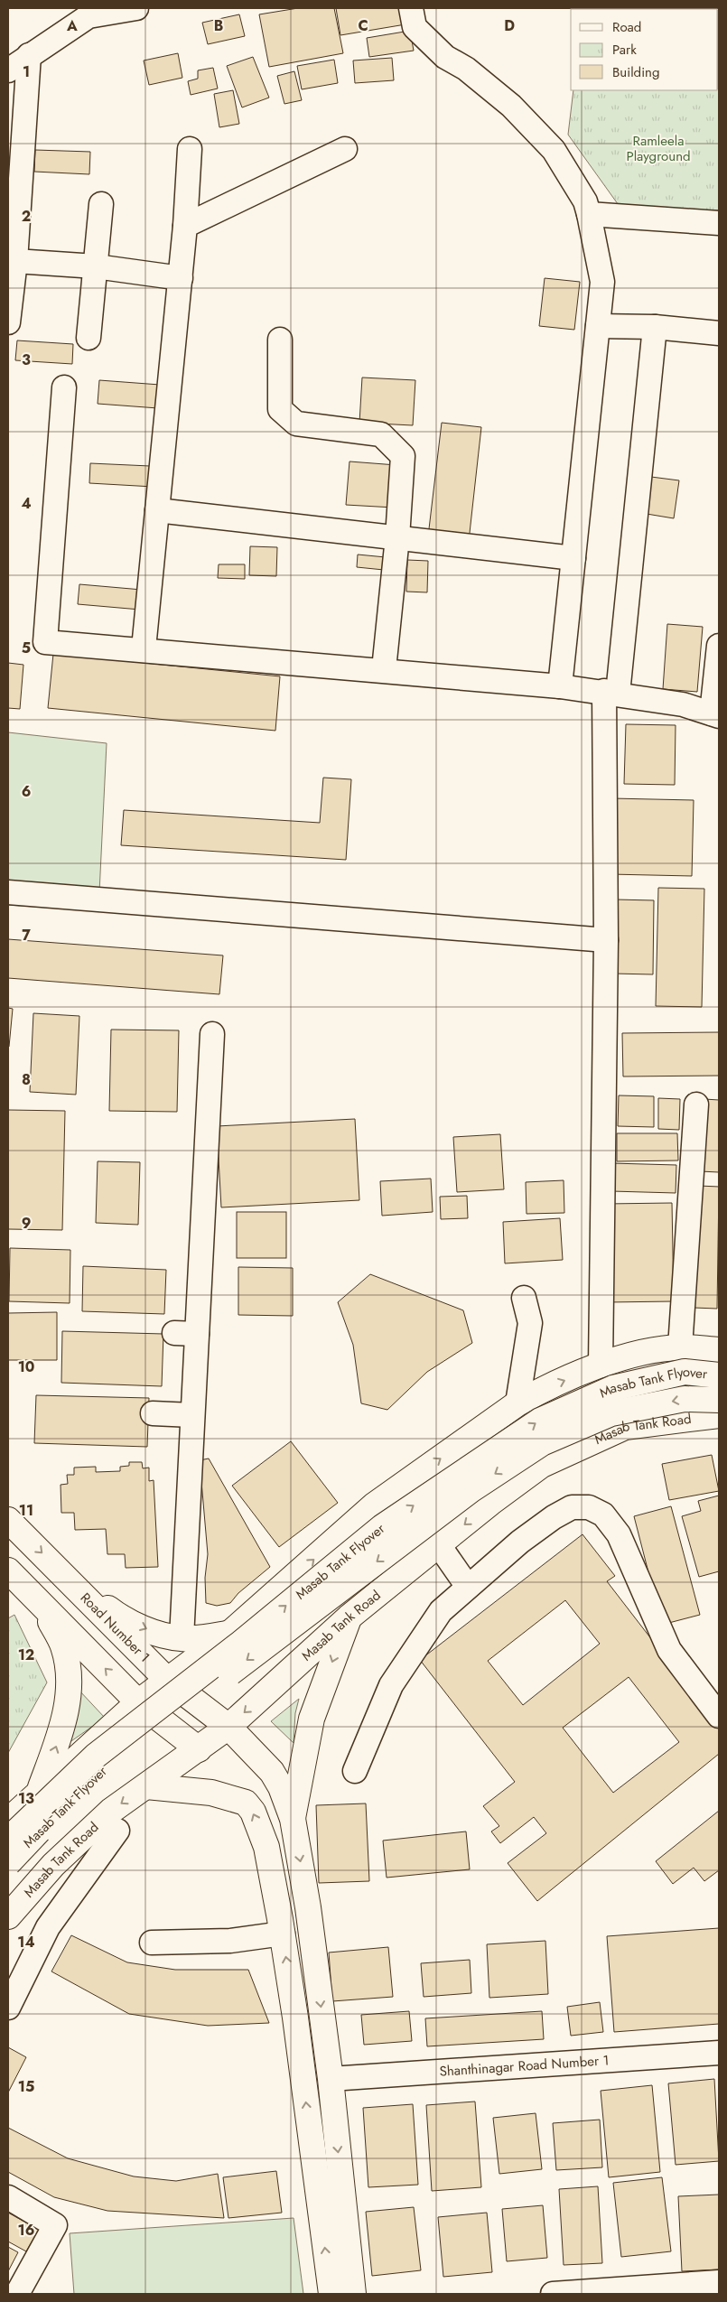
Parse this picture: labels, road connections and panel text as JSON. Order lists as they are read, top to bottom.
{
  "streets": {
    "main road": ["Masab Tank Flyover", "Masab Tank Road", "Road Number 1"],
    "street": ["Shanthinagar Road Number 1"]
  },
  "crossings": [
    ["Masab Tank Road", "Road Number 1"]
  ],
  "parks": ["Ramleela Playground"],
  "legend": ["Road", "Park", "Building"],
  "grid": {
    "columns": [
      "A",
      "B",
      "C",
      "D"
    ],
    "rows": [
      "1",
      "2",
      "3",
      "4",
      "5",
      "6",
      "7",
      "8",
      "9",
      "10",
      "11",
      "12",
      "13",
      "14",
      "15",
      "16"
    ]
  }
}
